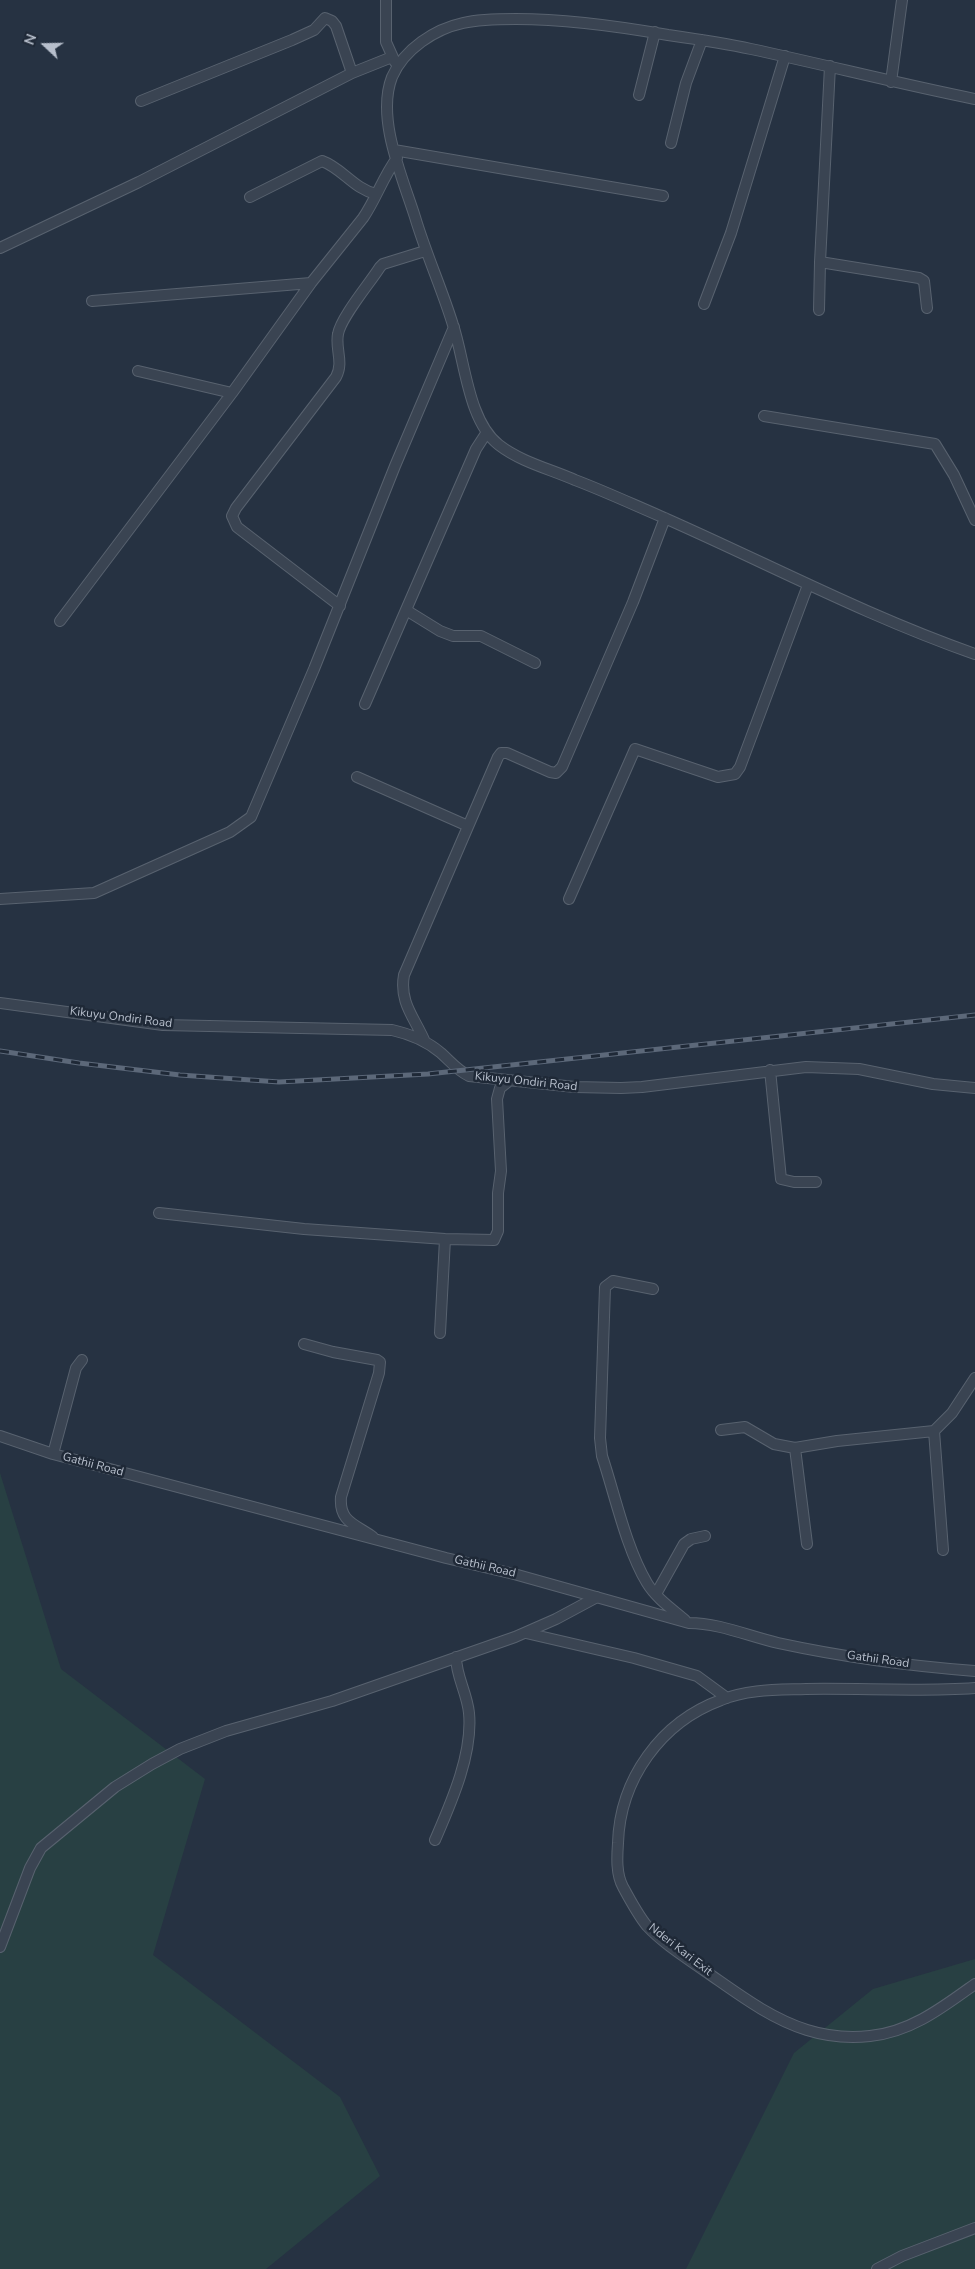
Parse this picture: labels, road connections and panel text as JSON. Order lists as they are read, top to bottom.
{
  "streets": {
    "street": ["Kikuyu Ondiri Road", "Gathii Road", "Nderi Kari Exit"]
  },
  "north": "left"
}
